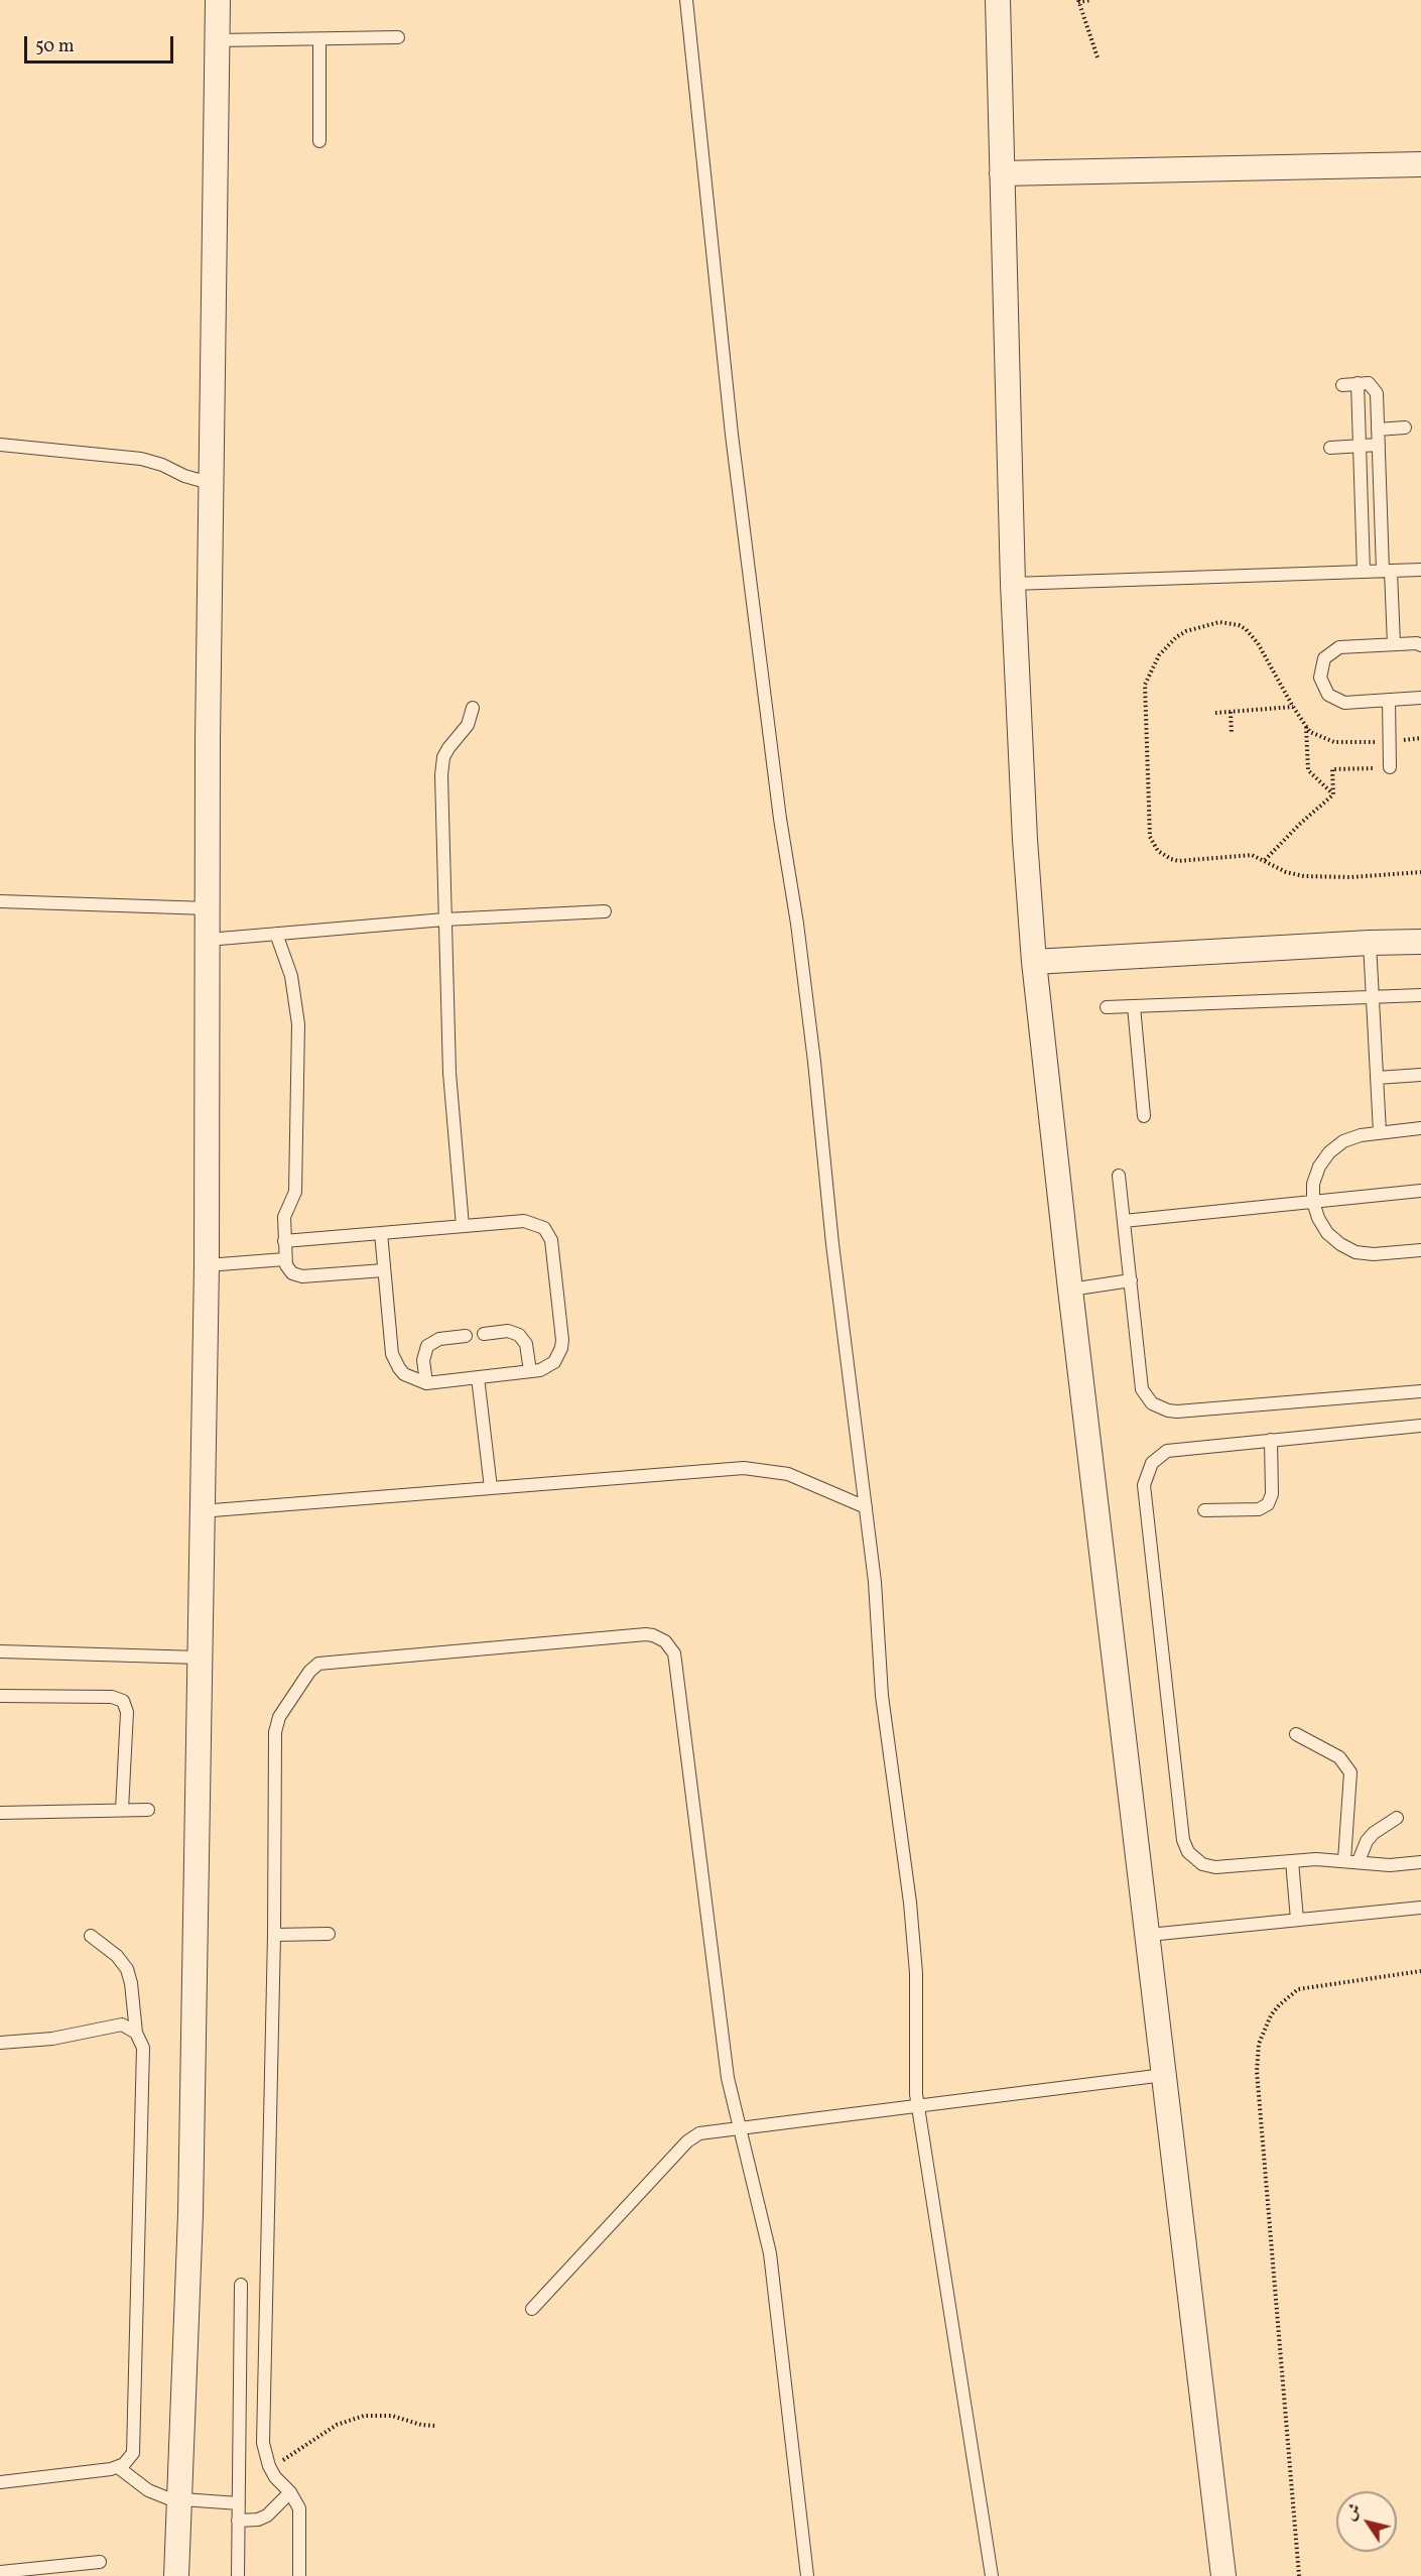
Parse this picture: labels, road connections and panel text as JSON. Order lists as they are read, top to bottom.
{
  "scale_bar": "50 m",
  "north": "top left"
}
